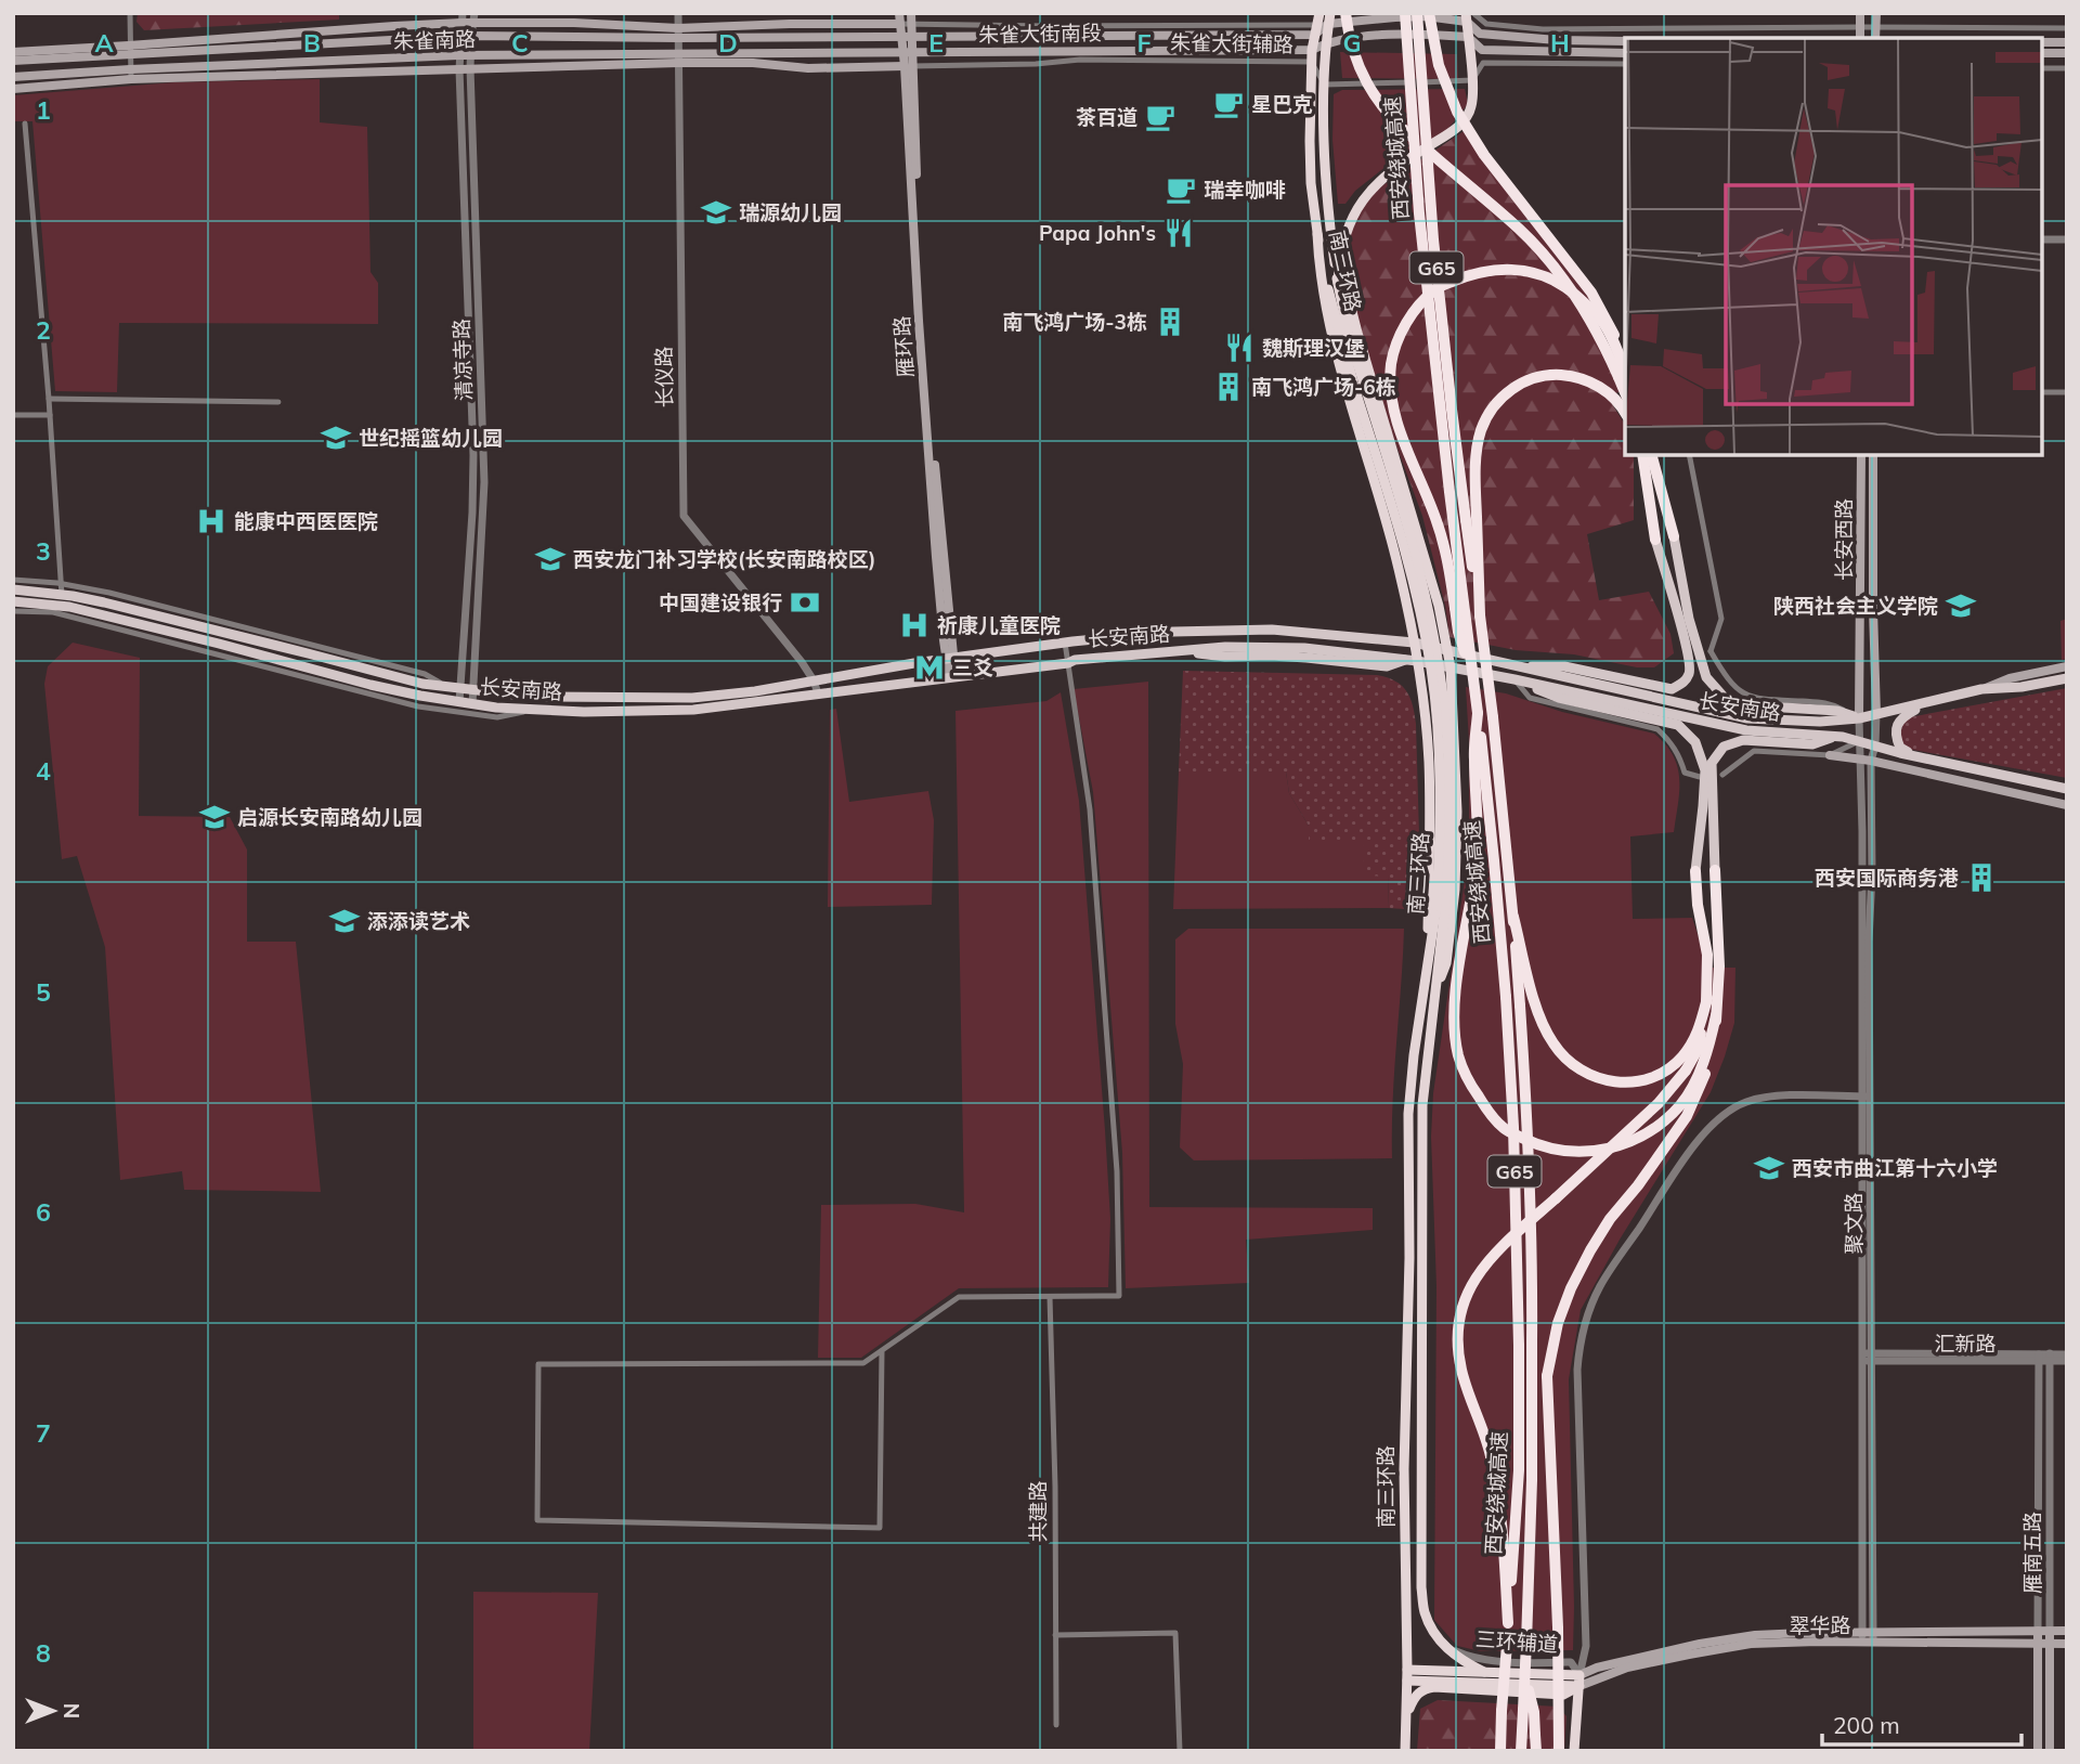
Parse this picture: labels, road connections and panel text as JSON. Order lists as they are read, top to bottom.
{
  "streets": {
    "highway": ["西安绕城高速", "G65", "南三环路"],
    "main road": [
      "朱雀大街南段",
      "朱雀南路",
      "雁环路",
      "长安西路",
      "长安南路",
      "雁南五路",
      "翠华路"
    ],
    "street": [
      "朱雀大街辅路",
      "清凉寺路",
      "长仪路",
      "聚文路",
      "汇新路",
      "共建路",
      "三环辅道"
    ]
  },
  "crossings": [
    ["朱雀大街南段", "朱雀南路"],
    ["朱雀大街南段", "朱雀大街辅路"],
    ["朱雀大街南段", "南三环路"],
    ["朱雀大街南段", "雁环路"],
    ["朱雀南路", "雁环路"],
    ["朱雀南路", "清凉寺路"],
    ["朱雀南路", "长仪路"],
    ["朱雀大街辅路", "南三环路"],
    ["朱雀大街辅路", "雁环路"],
    ["南三环路", "翠华路"],
    ["南三环路", "三环辅道"],
    ["雁环路", "长安南路"],
    ["清凉寺路", "长安南路"],
    ["长仪路", "长安南路"],
    ["长安西路", "长安南路"],
    ["长安西路", "聚文路"],
    ["长安南路", "聚文路"],
    ["聚文路", "汇新路"],
    ["聚文路", "翠华路"],
    ["汇新路", "雁南五路"],
    ["雁南五路", "翠华路"],
    ["翠华路", "三环辅道"]
  ],
  "places": {
    "cafe": ["星巴克", "茶百道", "瑞幸咖啡"],
    "school or university": [
      "瑞源幼儿园",
      "世纪摇篮幼儿园",
      "西安龙门补习学校(长安南路校区)",
      "陕西社会主义学院",
      "启源长安南路幼儿园",
      "添添读艺术",
      "西安市曲江第十六小学"
    ],
    "restaurant": ["Papa John's", "魏斯理汉堡"],
    "building": ["南飞鸿广场-3栋", "南飞鸿广场-6栋", "西安国际商务港"],
    "hospital": ["能康中西医医院", "祈康儿童医院"],
    "bank": ["中国建设银行"],
    "metro station": ["三爻"]
  },
  "scale_bar": "200 m",
  "north": "right",
  "grid": {
    "columns": [
      "A",
      "B",
      "C",
      "D",
      "E",
      "F",
      "G",
      "H"
    ],
    "rows": [
      "1",
      "2",
      "3",
      "4",
      "5",
      "6",
      "7",
      "8"
    ]
  }
}
